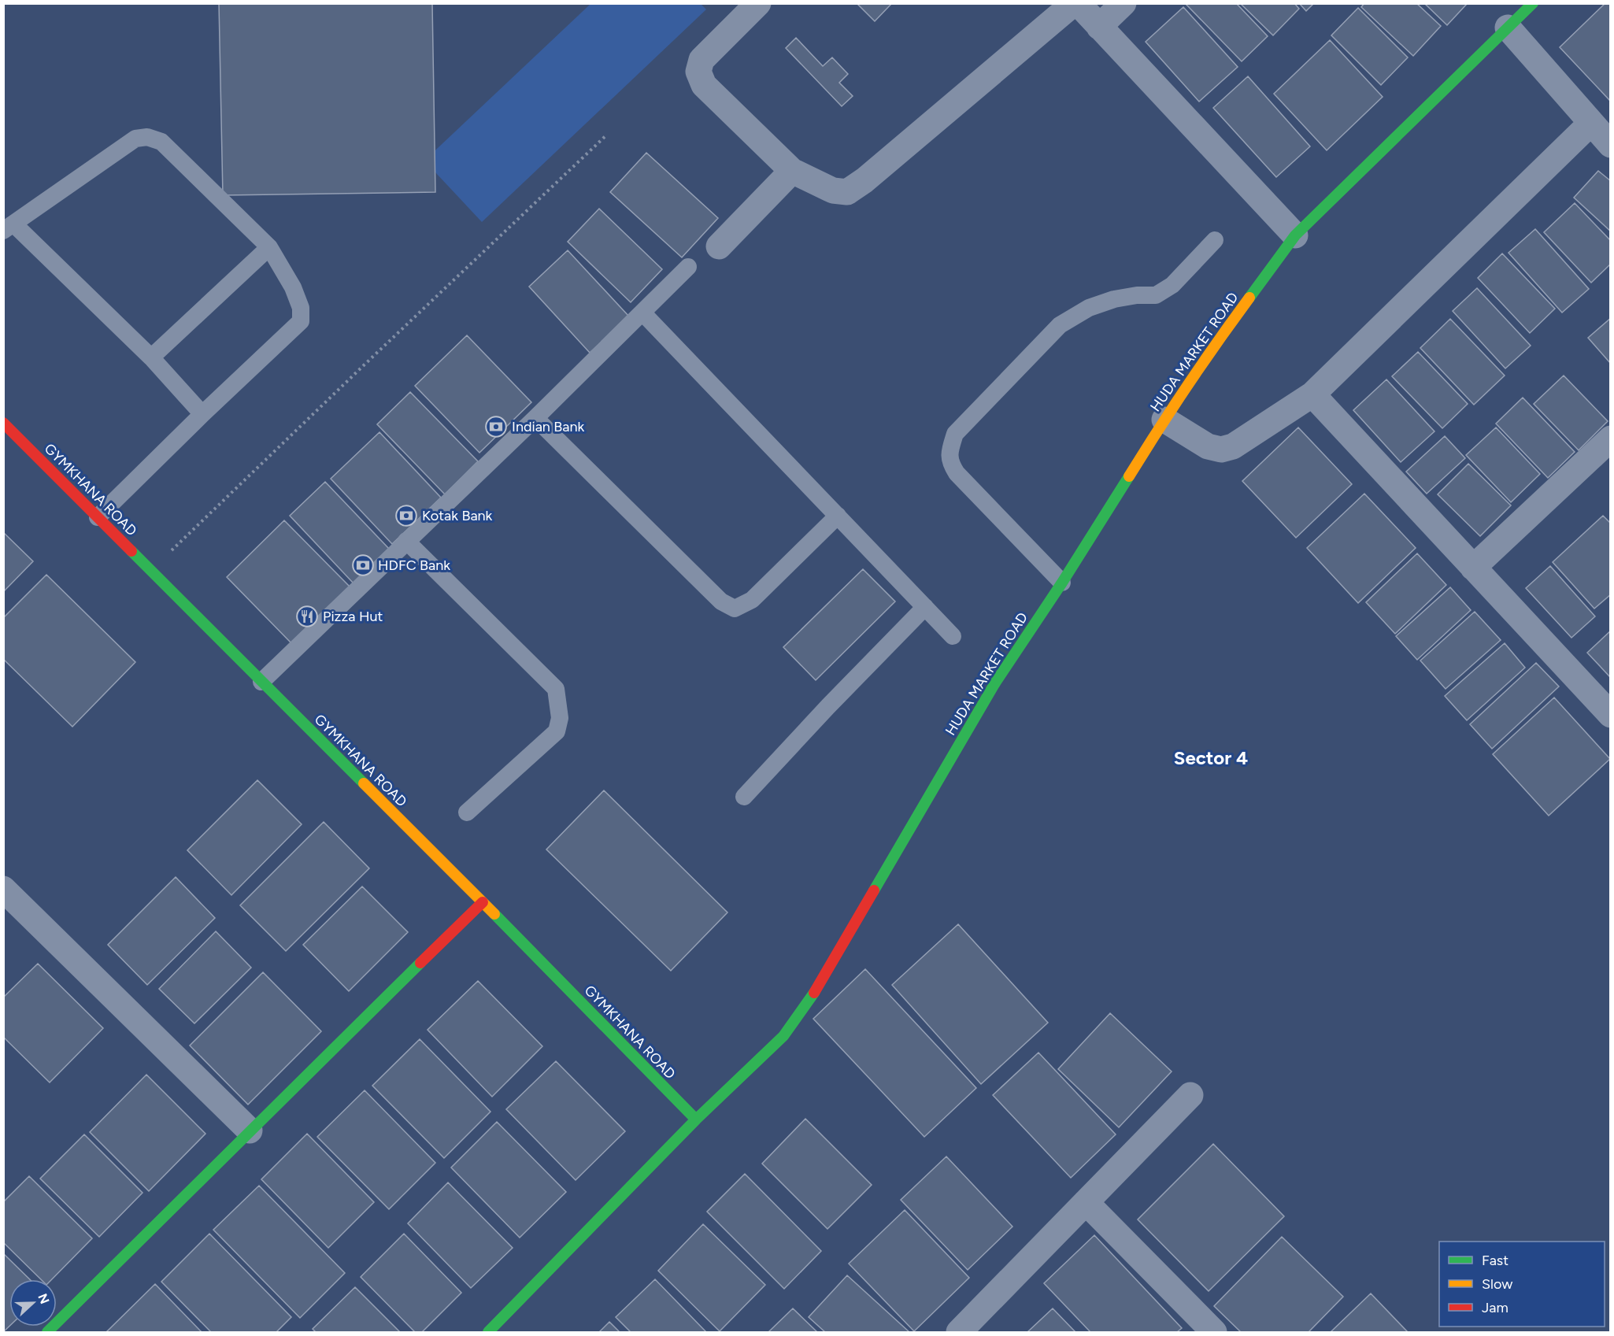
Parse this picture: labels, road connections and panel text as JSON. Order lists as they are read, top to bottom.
{
  "streets": {
    "street": ["HUDA MARKET ROAD", "GYMKHANA ROAD"]
  },
  "crossings": [
    ["HUDA MARKET ROAD", "GYMKHANA ROAD"]
  ],
  "districts": ["Sector 4"],
  "places": {
    "bank": ["Indian Bank", "Kotak Bank", "HDFC Bank"],
    "restaurant": ["Pizza Hut"]
  },
  "legend": ["Fast", "Slow", "Jam"],
  "north": "right"
}
